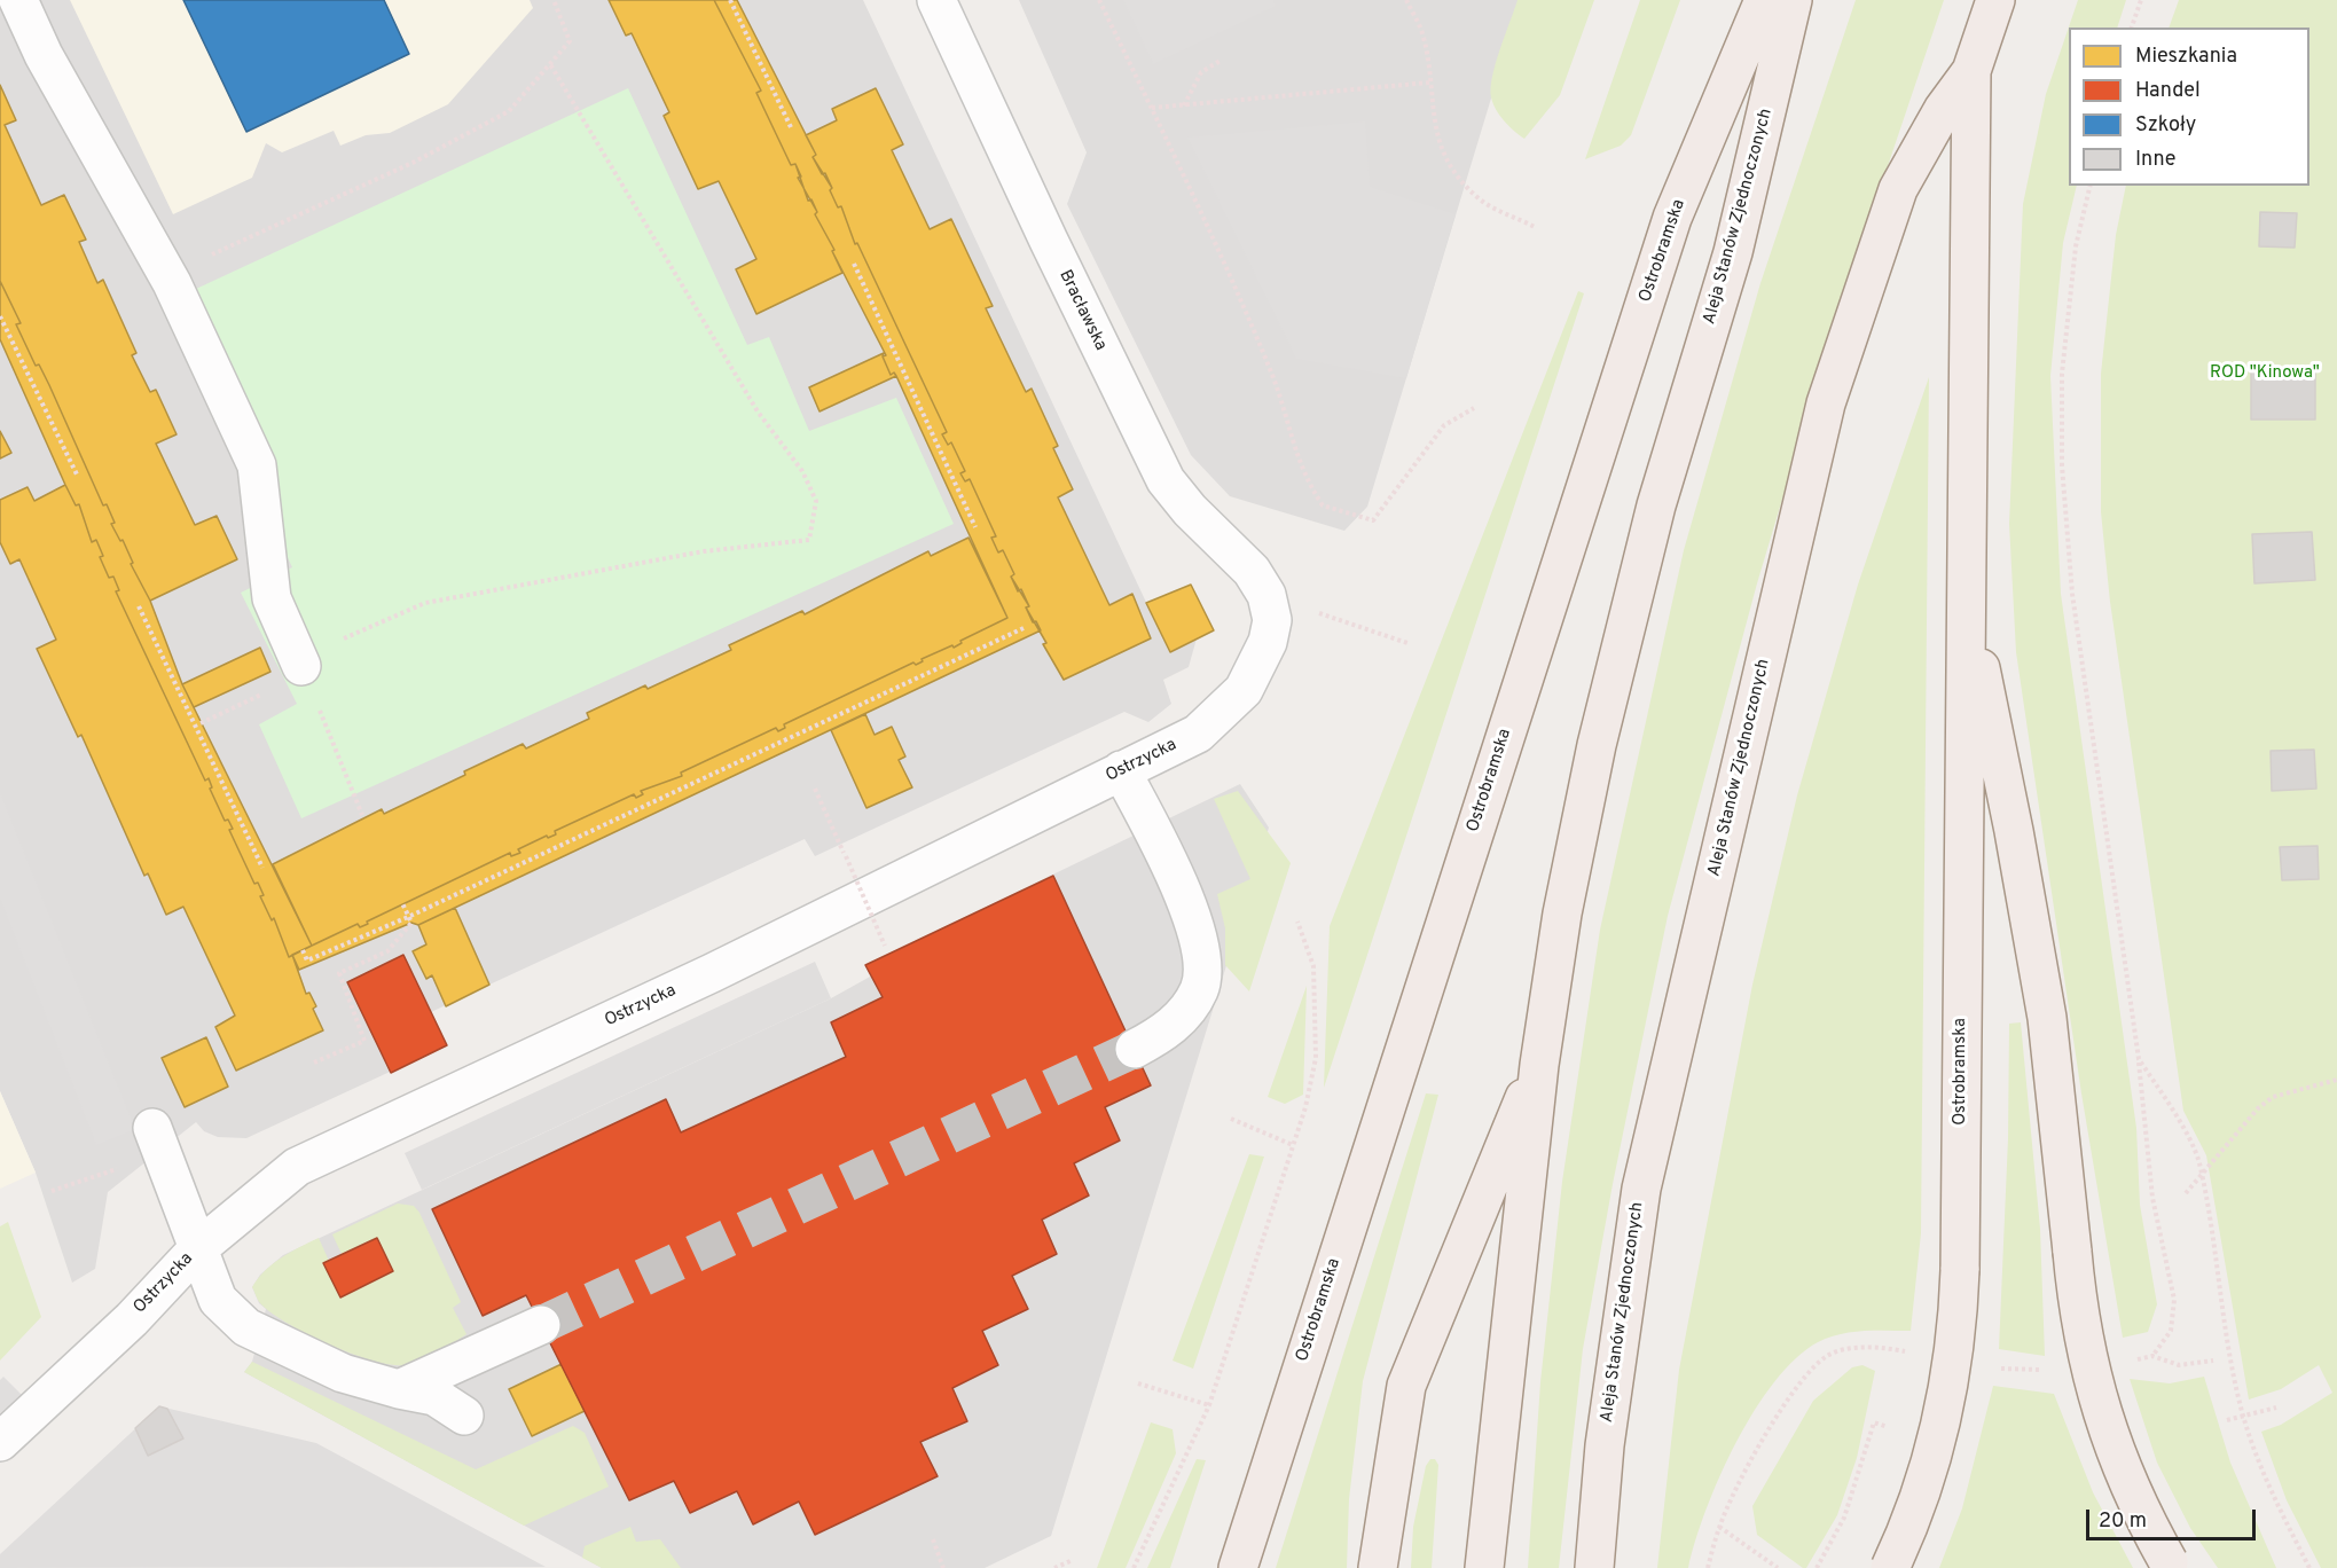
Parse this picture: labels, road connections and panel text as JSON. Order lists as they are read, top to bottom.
{
  "streets": {
    "main road": ["Aleja Stanów Zjednoczonych", "Ostrobramska"],
    "street": ["Bracławska", "Ostrzycka"]
  },
  "crossings": [
    ["Aleja Stanów Zjednoczonych", "Ostrobramska"],
    ["Bracławska", "Ostrzycka"]
  ],
  "parks": ["ROD \"Kinowa\""],
  "legend": [
    "Mieszkania",
    "Handel",
    "Szkoły",
    "Inne"
  ],
  "scale_bar": "20 m"
}
